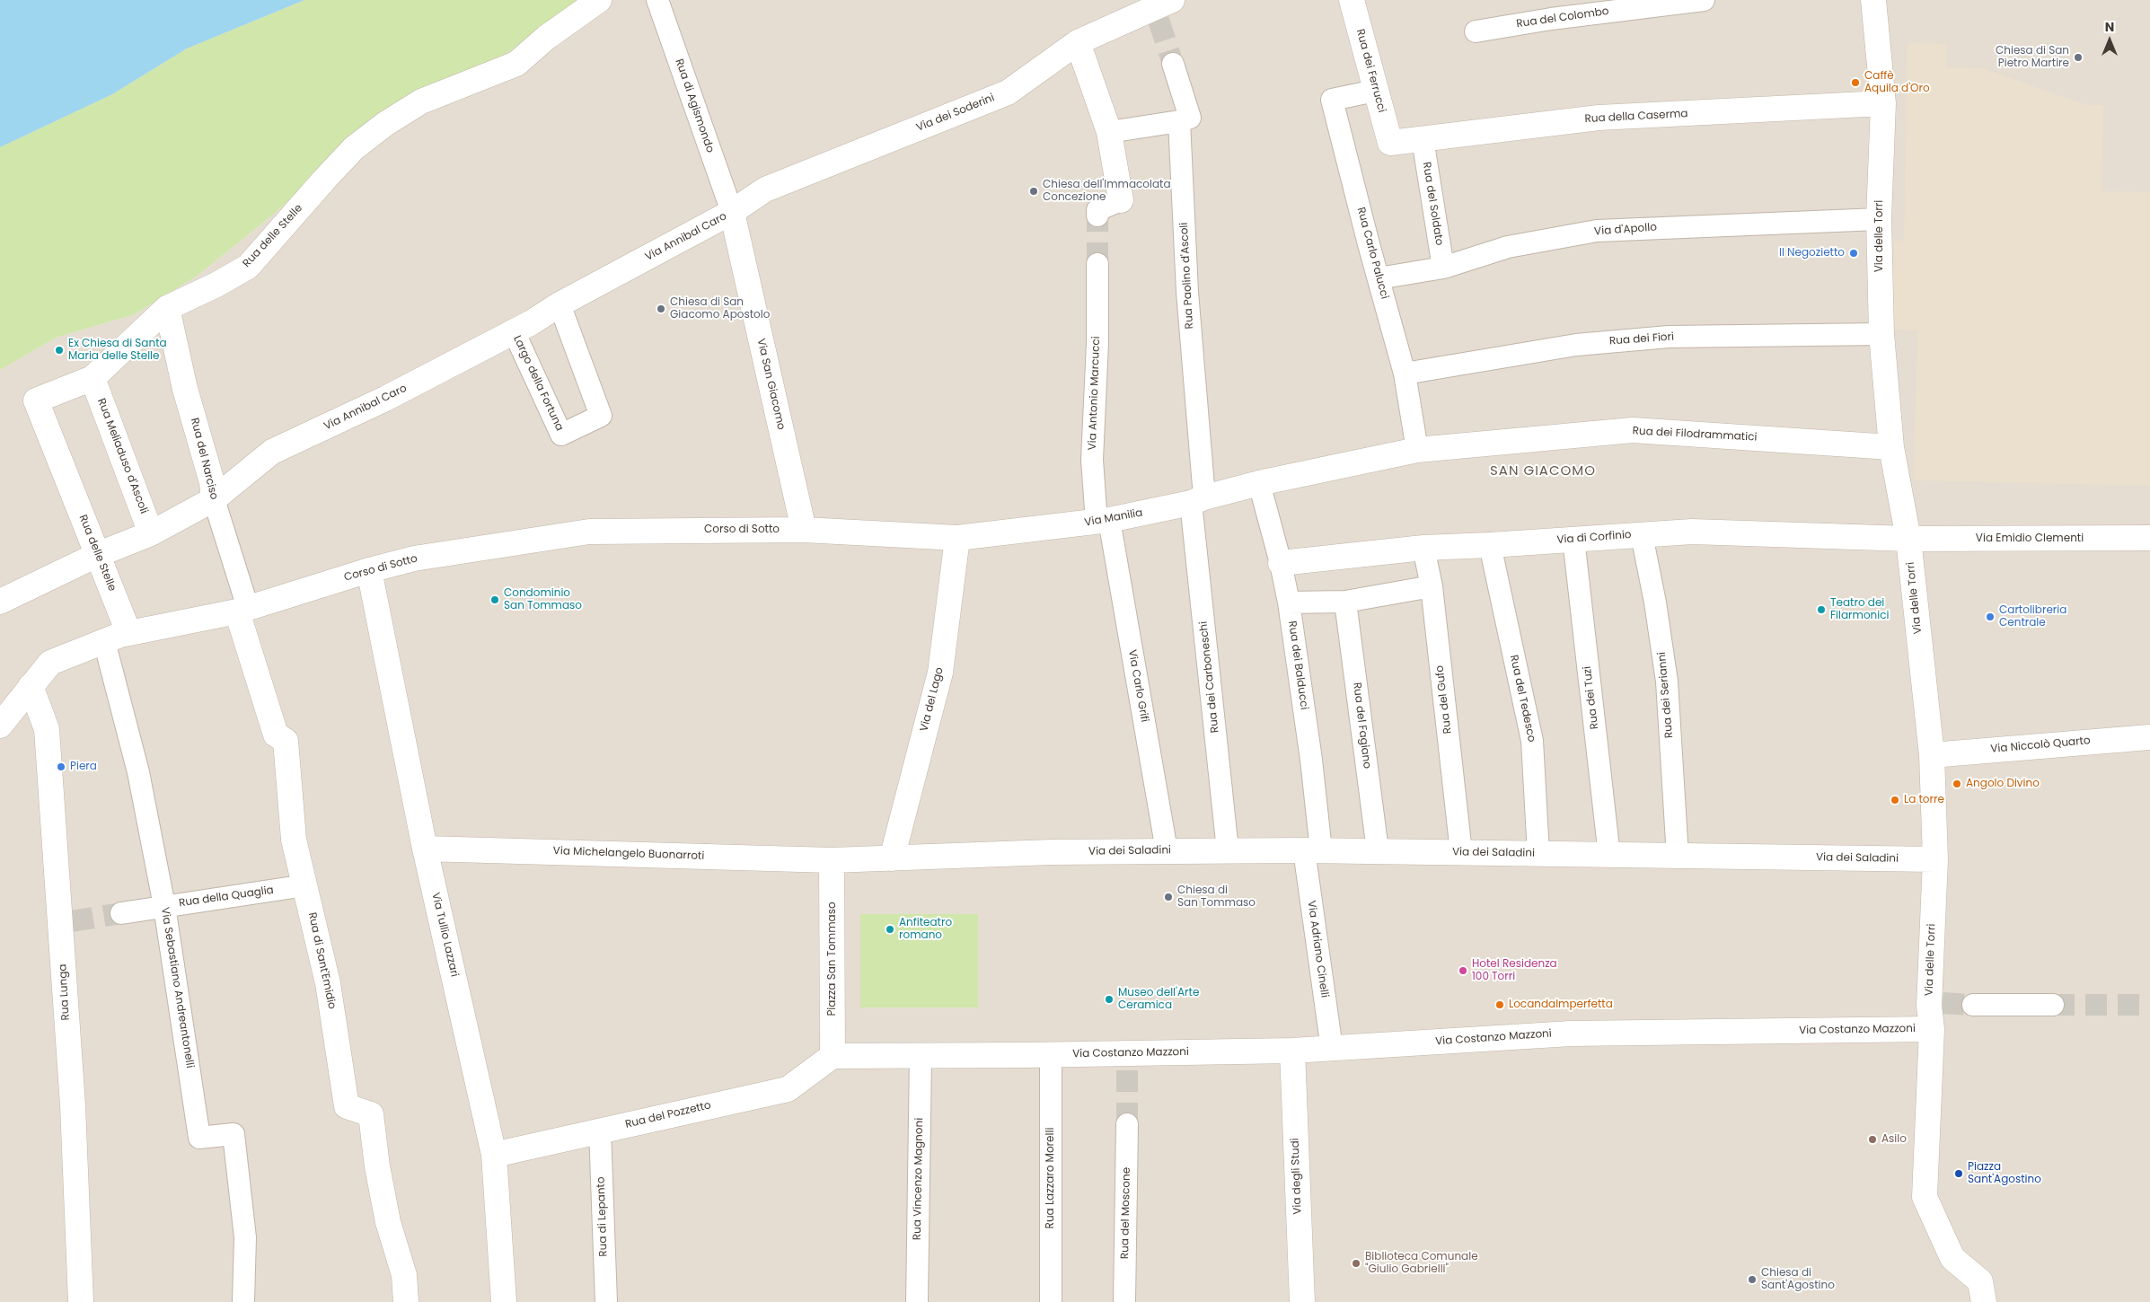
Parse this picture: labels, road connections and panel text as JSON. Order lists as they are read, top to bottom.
{
  "streets": {
    "street": [
      "Rua del Colombo",
      "Rua dei Ferrucci",
      "Rua di Agismondo",
      "Via dei Soderini",
      "Rua della Caserma",
      "Rua del Soldato",
      "Via d'Apollo",
      "Rua delle Stelle",
      "Via delle Torri",
      "Via Annibal Caro",
      "Rua Carlo Palucci",
      "Rua Paolino d'Ascoli",
      "Rua dei Fiori",
      "Largo della Fortuna",
      "Via San Giacomo",
      "Via Antonio Marcucci",
      "Rua dei Filodrammatici",
      "Rua Meliaduso d'Ascoli",
      "Rua del Narciso",
      "Via Manilia",
      "Corso di Sotto",
      "Via di Corfinio",
      "Via Emidio Clementi",
      "Rua dei Balducci",
      "Rua dei Carboneschi",
      "Via Carlo Grifi",
      "Rua dei Serianni",
      "Rua dei Tuzi",
      "Rua del Tedesco",
      "Via del Lago",
      "Rua del Gufo",
      "Rua del Fagiano",
      "Via Niccolò Quarto",
      "Via dei Saladini",
      "Via Michelangelo Buonarroti",
      "Rua della Quaglia",
      "Via Tullio Lazzari",
      "Via Adriano Cinelli",
      "Piazza San Tommaso",
      "Rua di Sant'Emidio",
      "Via Sebastiano Andreantonelli",
      "Rua Lunga",
      "Via Costanzo Mazzoni",
      "Rua del Pozzetto",
      "Via degli Studi",
      "Rua Lazzaro Morelli",
      "Rua Vincenzo Magnoni",
      "Rua del Moscone",
      "Rua di Lepanto"
    ]
  },
  "crossings": [
    ["Rua dei Ferrucci", "Rua della Caserma"],
    ["Rua dei Ferrucci", "Rua Carlo Palucci"],
    ["Rua di Agismondo", "Via dei Soderini"],
    ["Rua di Agismondo", "Via Annibal Caro"],
    ["Rua di Agismondo", "Via San Giacomo"],
    ["Via dei Soderini", "Via Annibal Caro"],
    ["Via dei Soderini", "Via San Giacomo"],
    ["Rua della Caserma", "Rua del Soldato"],
    ["Rua della Caserma", "Via delle Torri"],
    ["Rua del Soldato", "Via d'Apollo"],
    ["Via d'Apollo", "Via delle Torri"],
    ["Via d'Apollo", "Rua Carlo Palucci"],
    ["Rua delle Stelle", "Via Annibal Caro"],
    ["Rua delle Stelle", "Rua Meliaduso d'Ascoli"],
    ["Rua delle Stelle", "Rua del Narciso"],
    ["Rua delle Stelle", "Corso di Sotto"],
    ["Via delle Torri", "Rua dei Fiori"],
    ["Via delle Torri", "Rua dei Filodrammatici"],
    ["Via delle Torri", "Via di Corfinio"],
    ["Via delle Torri", "Via Emidio Clementi"],
    ["Via delle Torri", "Via Niccolò Quarto"],
    ["Via delle Torri", "Via dei Saladini"],
    ["Via delle Torri", "Via Costanzo Mazzoni"],
    ["Via Annibal Caro", "Largo della Fortuna"],
    ["Via Annibal Caro", "Via San Giacomo"],
    ["Via Annibal Caro", "Rua Meliaduso d'Ascoli"],
    ["Via Annibal Caro", "Rua del Narciso"],
    ["Rua Carlo Palucci", "Rua dei Fiori"],
    ["Rua Carlo Palucci", "Rua dei Filodrammatici"],
    ["Rua Carlo Palucci", "Via Manilia"],
    ["Rua Paolino d'Ascoli", "Via Manilia"],
    ["Rua Paolino d'Ascoli", "Rua dei Carboneschi"],
    ["Via San Giacomo", "Via Manilia"],
    ["Via San Giacomo", "Corso di Sotto"],
    ["Via Antonio Marcucci", "Via Manilia"],
    ["Via Antonio Marcucci", "Via Carlo Grifi"],
    ["Rua dei Filodrammatici", "Via Manilia"],
    ["Rua del Narciso", "Corso di Sotto"],
    ["Rua del Narciso", "Rua di Sant'Emidio"],
    ["Via Manilia", "Corso di Sotto"],
    ["Via Manilia", "Rua dei Balducci"],
    ["Via Manilia", "Rua dei Carboneschi"],
    ["Via Manilia", "Via Carlo Grifi"],
    ["Via Manilia", "Via del Lago"],
    ["Corso di Sotto", "Via Tullio Lazzari"],
    ["Corso di Sotto", "Rua di Sant'Emidio"],
    ["Corso di Sotto", "Via Sebastiano Andreantonelli"],
    ["Corso di Sotto", "Rua Lunga"],
    ["Via di Corfinio", "Via Emidio Clementi"],
    ["Via di Corfinio", "Rua dei Balducci"],
    ["Via di Corfinio", "Rua dei Serianni"],
    ["Via di Corfinio", "Rua dei Tuzi"],
    ["Via di Corfinio", "Rua del Tedesco"],
    ["Via di Corfinio", "Rua del Gufo"],
    ["Rua dei Balducci", "Via dei Saladini"],
    ["Rua dei Balducci", "Via Adriano Cinelli"],
    ["Rua dei Carboneschi", "Via dei Saladini"],
    ["Via Carlo Grifi", "Via dei Saladini"],
    ["Rua dei Serianni", "Via dei Saladini"],
    ["Rua dei Tuzi", "Via dei Saladini"],
    ["Rua del Tedesco", "Via dei Saladini"],
    ["Via del Lago", "Via dei Saladini"],
    ["Rua del Gufo", "Via dei Saladini"],
    ["Rua del Fagiano", "Via dei Saladini"],
    ["Via dei Saladini", "Via Adriano Cinelli"],
    ["Via Michelangelo Buonarroti", "Via Tullio Lazzari"],
    ["Via Michelangelo Buonarroti", "Piazza San Tommaso"],
    ["Rua della Quaglia", "Rua di Sant'Emidio"],
    ["Rua della Quaglia", "Via Sebastiano Andreantonelli"],
    ["Via Tullio Lazzari", "Rua del Pozzetto"],
    ["Via Adriano Cinelli", "Via Costanzo Mazzoni"],
    ["Piazza San Tommaso", "Rua del Pozzetto"],
    ["Via Costanzo Mazzoni", "Via degli Studi"],
    ["Via Costanzo Mazzoni", "Rua Lazzaro Morelli"],
    ["Rua del Pozzetto", "Rua di Lepanto"]
  ],
  "districts": ["SAN GIACOMO"],
  "places": [
    "Chiesa di San Pietro Martire",
    "Caffè Aquila d'Oro",
    "Chiesa dell'Immacolata Concezione",
    "Il Negozietto",
    "Chiesa di San Giacomo Apostolo",
    "Ex Chiesa di Santa Maria delle Stelle",
    "Condominio San Tommaso",
    "Teatro dei Filarmonici",
    "Cartolibreria Centrale",
    "Piera",
    "Angolo Divino",
    "La torre",
    "Chiesa di San Tommaso",
    "Anfiteatro romano",
    "Hotel Residenza 100 Torri",
    "Museo dell'Arte Ceramica",
    "LocandaImperfetta",
    "Asilo",
    "Piazza Sant'Agostino",
    "Biblioteca Comunale \"Giulio Gabrielli\"",
    "Chiesa di Sant'Agostino"
  ],
  "north": "top"
}
